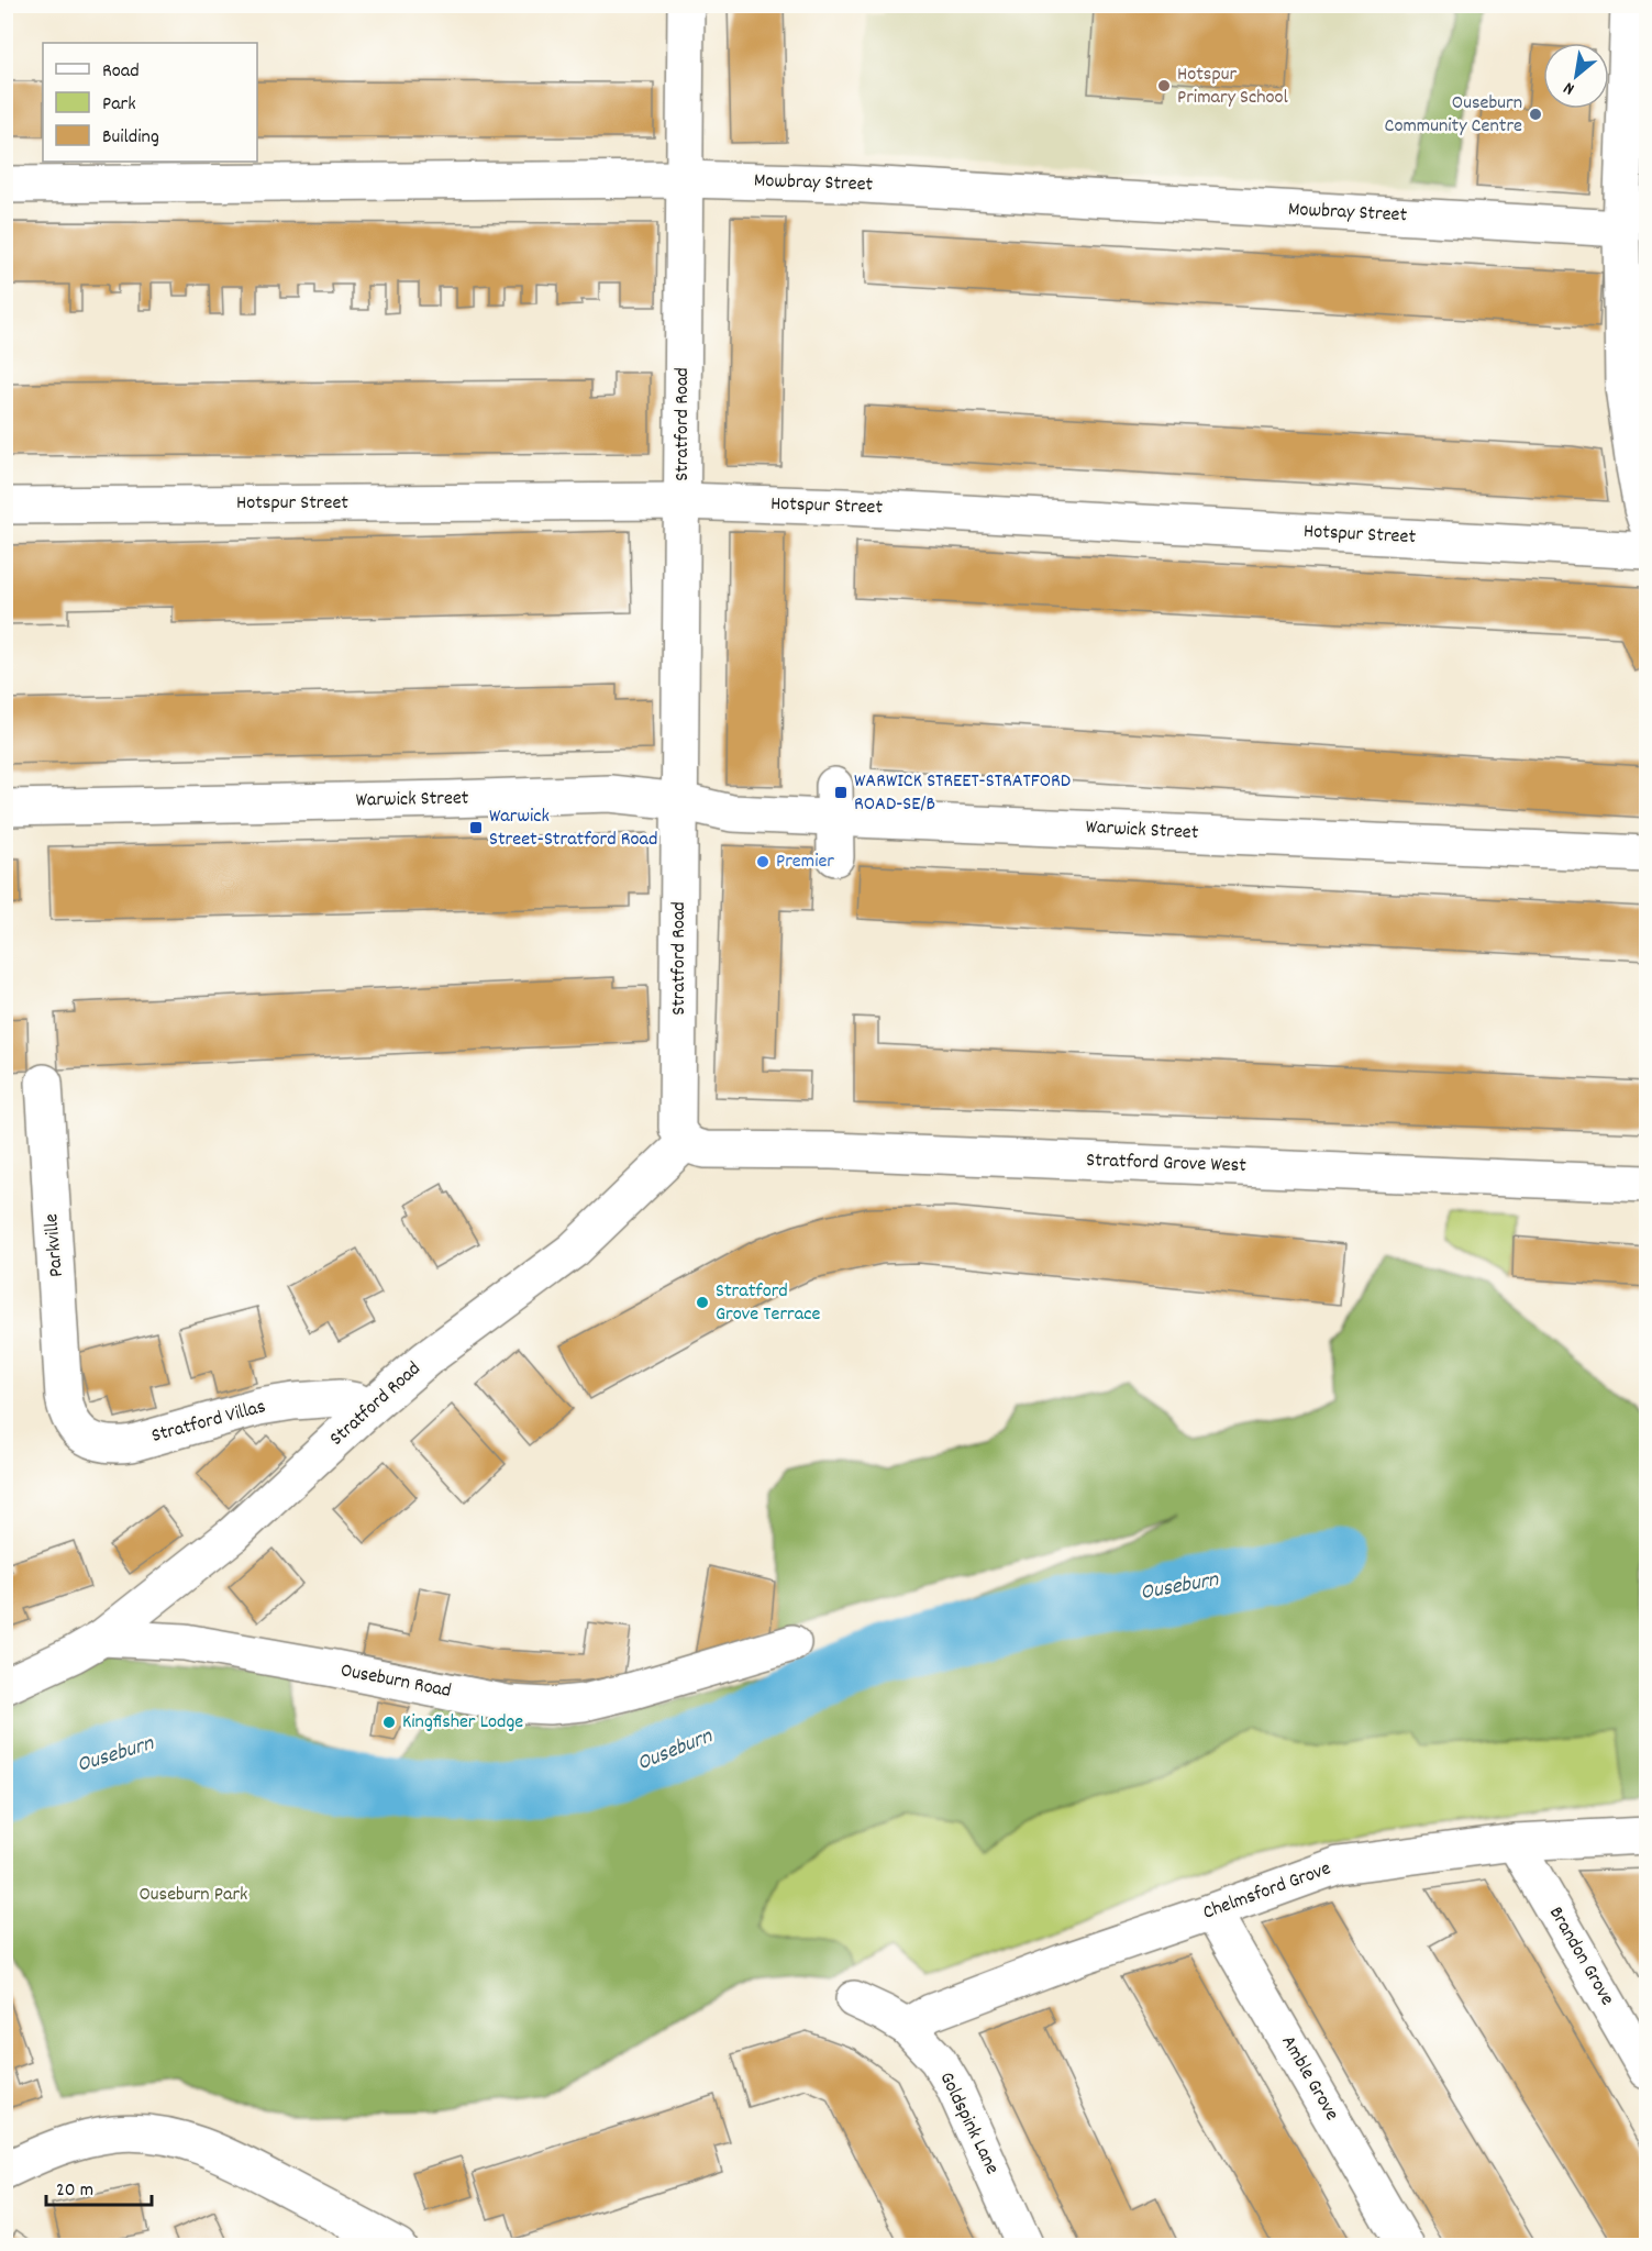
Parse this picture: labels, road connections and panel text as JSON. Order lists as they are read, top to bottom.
{
  "streets": {
    "street": [
      "Mowbray Street",
      "Stratford Road",
      "Hotspur Street",
      "Warwick Street",
      "Stratford Grove West",
      "Parkville",
      "Stratford Villas",
      "Ouseburn Road",
      "Chelmsford Grove",
      "Brandon Grove",
      "Amble Grove",
      "Goldspink Lane"
    ]
  },
  "crossings": [
    ["Mowbray Street", "Stratford Road"],
    ["Stratford Road", "Hotspur Street"],
    ["Stratford Road", "Warwick Street"],
    ["Stratford Road", "Stratford Grove West"],
    ["Stratford Road", "Stratford Villas"],
    ["Stratford Road", "Ouseburn Road"],
    ["Parkville", "Stratford Villas"],
    ["Chelmsford Grove", "Brandon Grove"],
    ["Chelmsford Grove", "Amble Grove"],
    ["Chelmsford Grove", "Goldspink Lane"]
  ],
  "water": ["Ouseburn"],
  "parks": ["Ouseburn Park"],
  "places": {
    "other": [
      "Hotspur Primary School",
      "Ouseburn Community Centre",
      "Premier",
      "Stratford Grove Terrace",
      "Kingfisher Lodge"
    ],
    "transit": ["WARWICK STREET-STRATFORD ROAD-SE/B", "Warwick Street-Stratford Road"]
  },
  "legend": ["Road", "Park", "Building"],
  "scale_bar": "20 m",
  "north": "bottom left"
}
